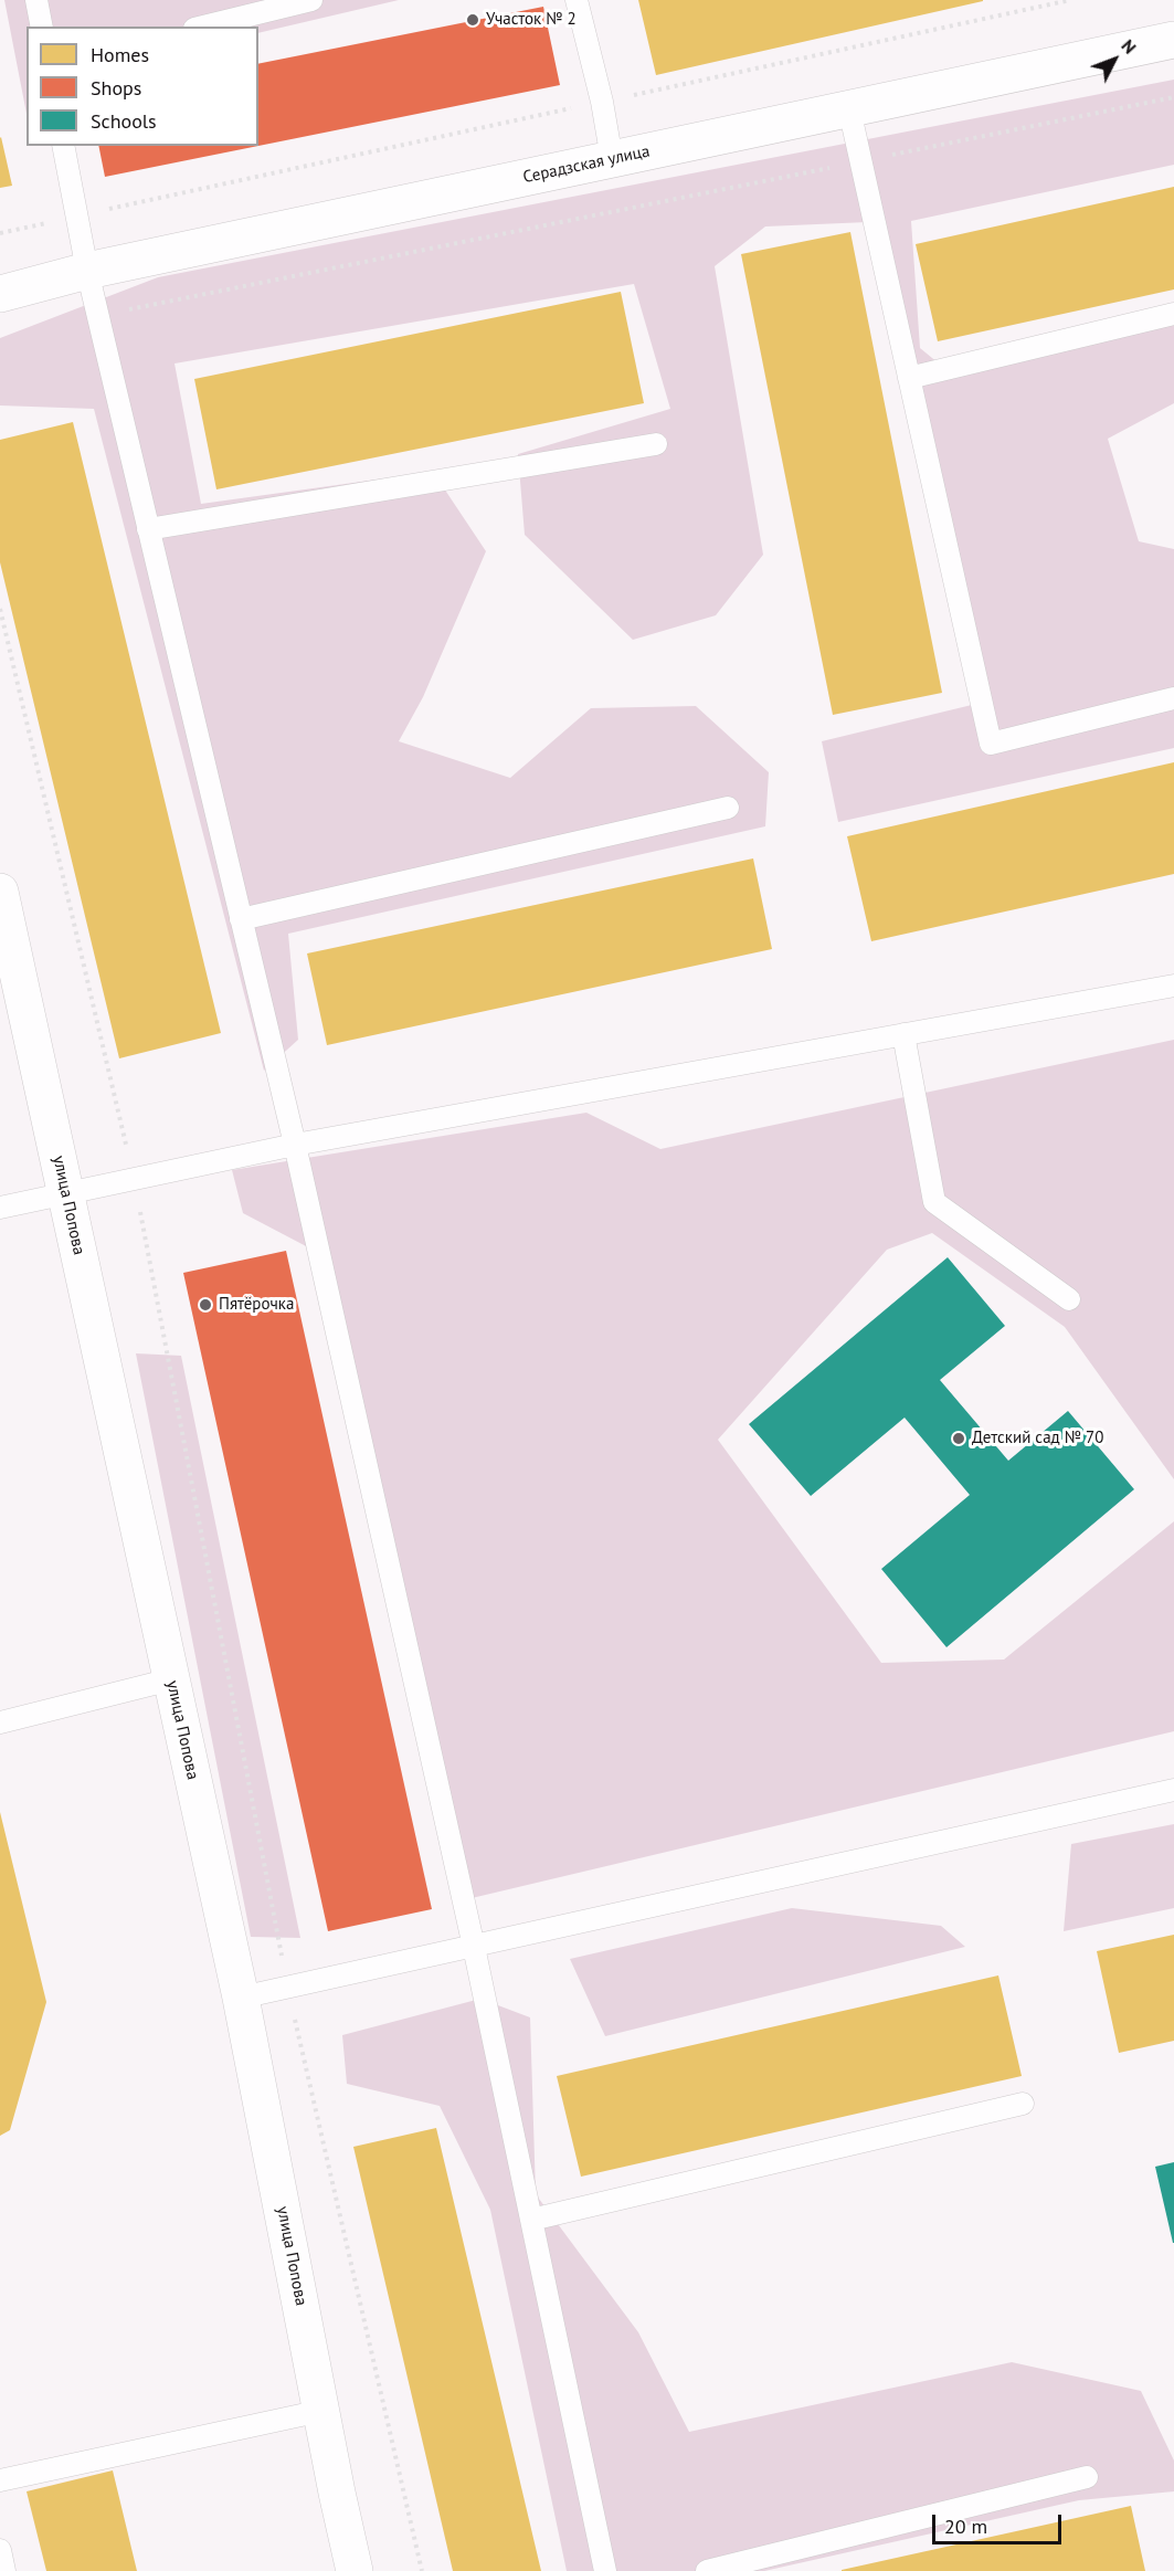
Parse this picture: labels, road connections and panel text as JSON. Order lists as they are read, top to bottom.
{
  "streets": {
    "street": ["Серадзская улица", "улица Попова"]
  },
  "places": ["Участок № 2", "Пятёрочка", "Детский сад № 70"],
  "legend": ["Homes", "Shops", "Schools"],
  "scale_bar": "20 m",
  "north": "top right"
}
